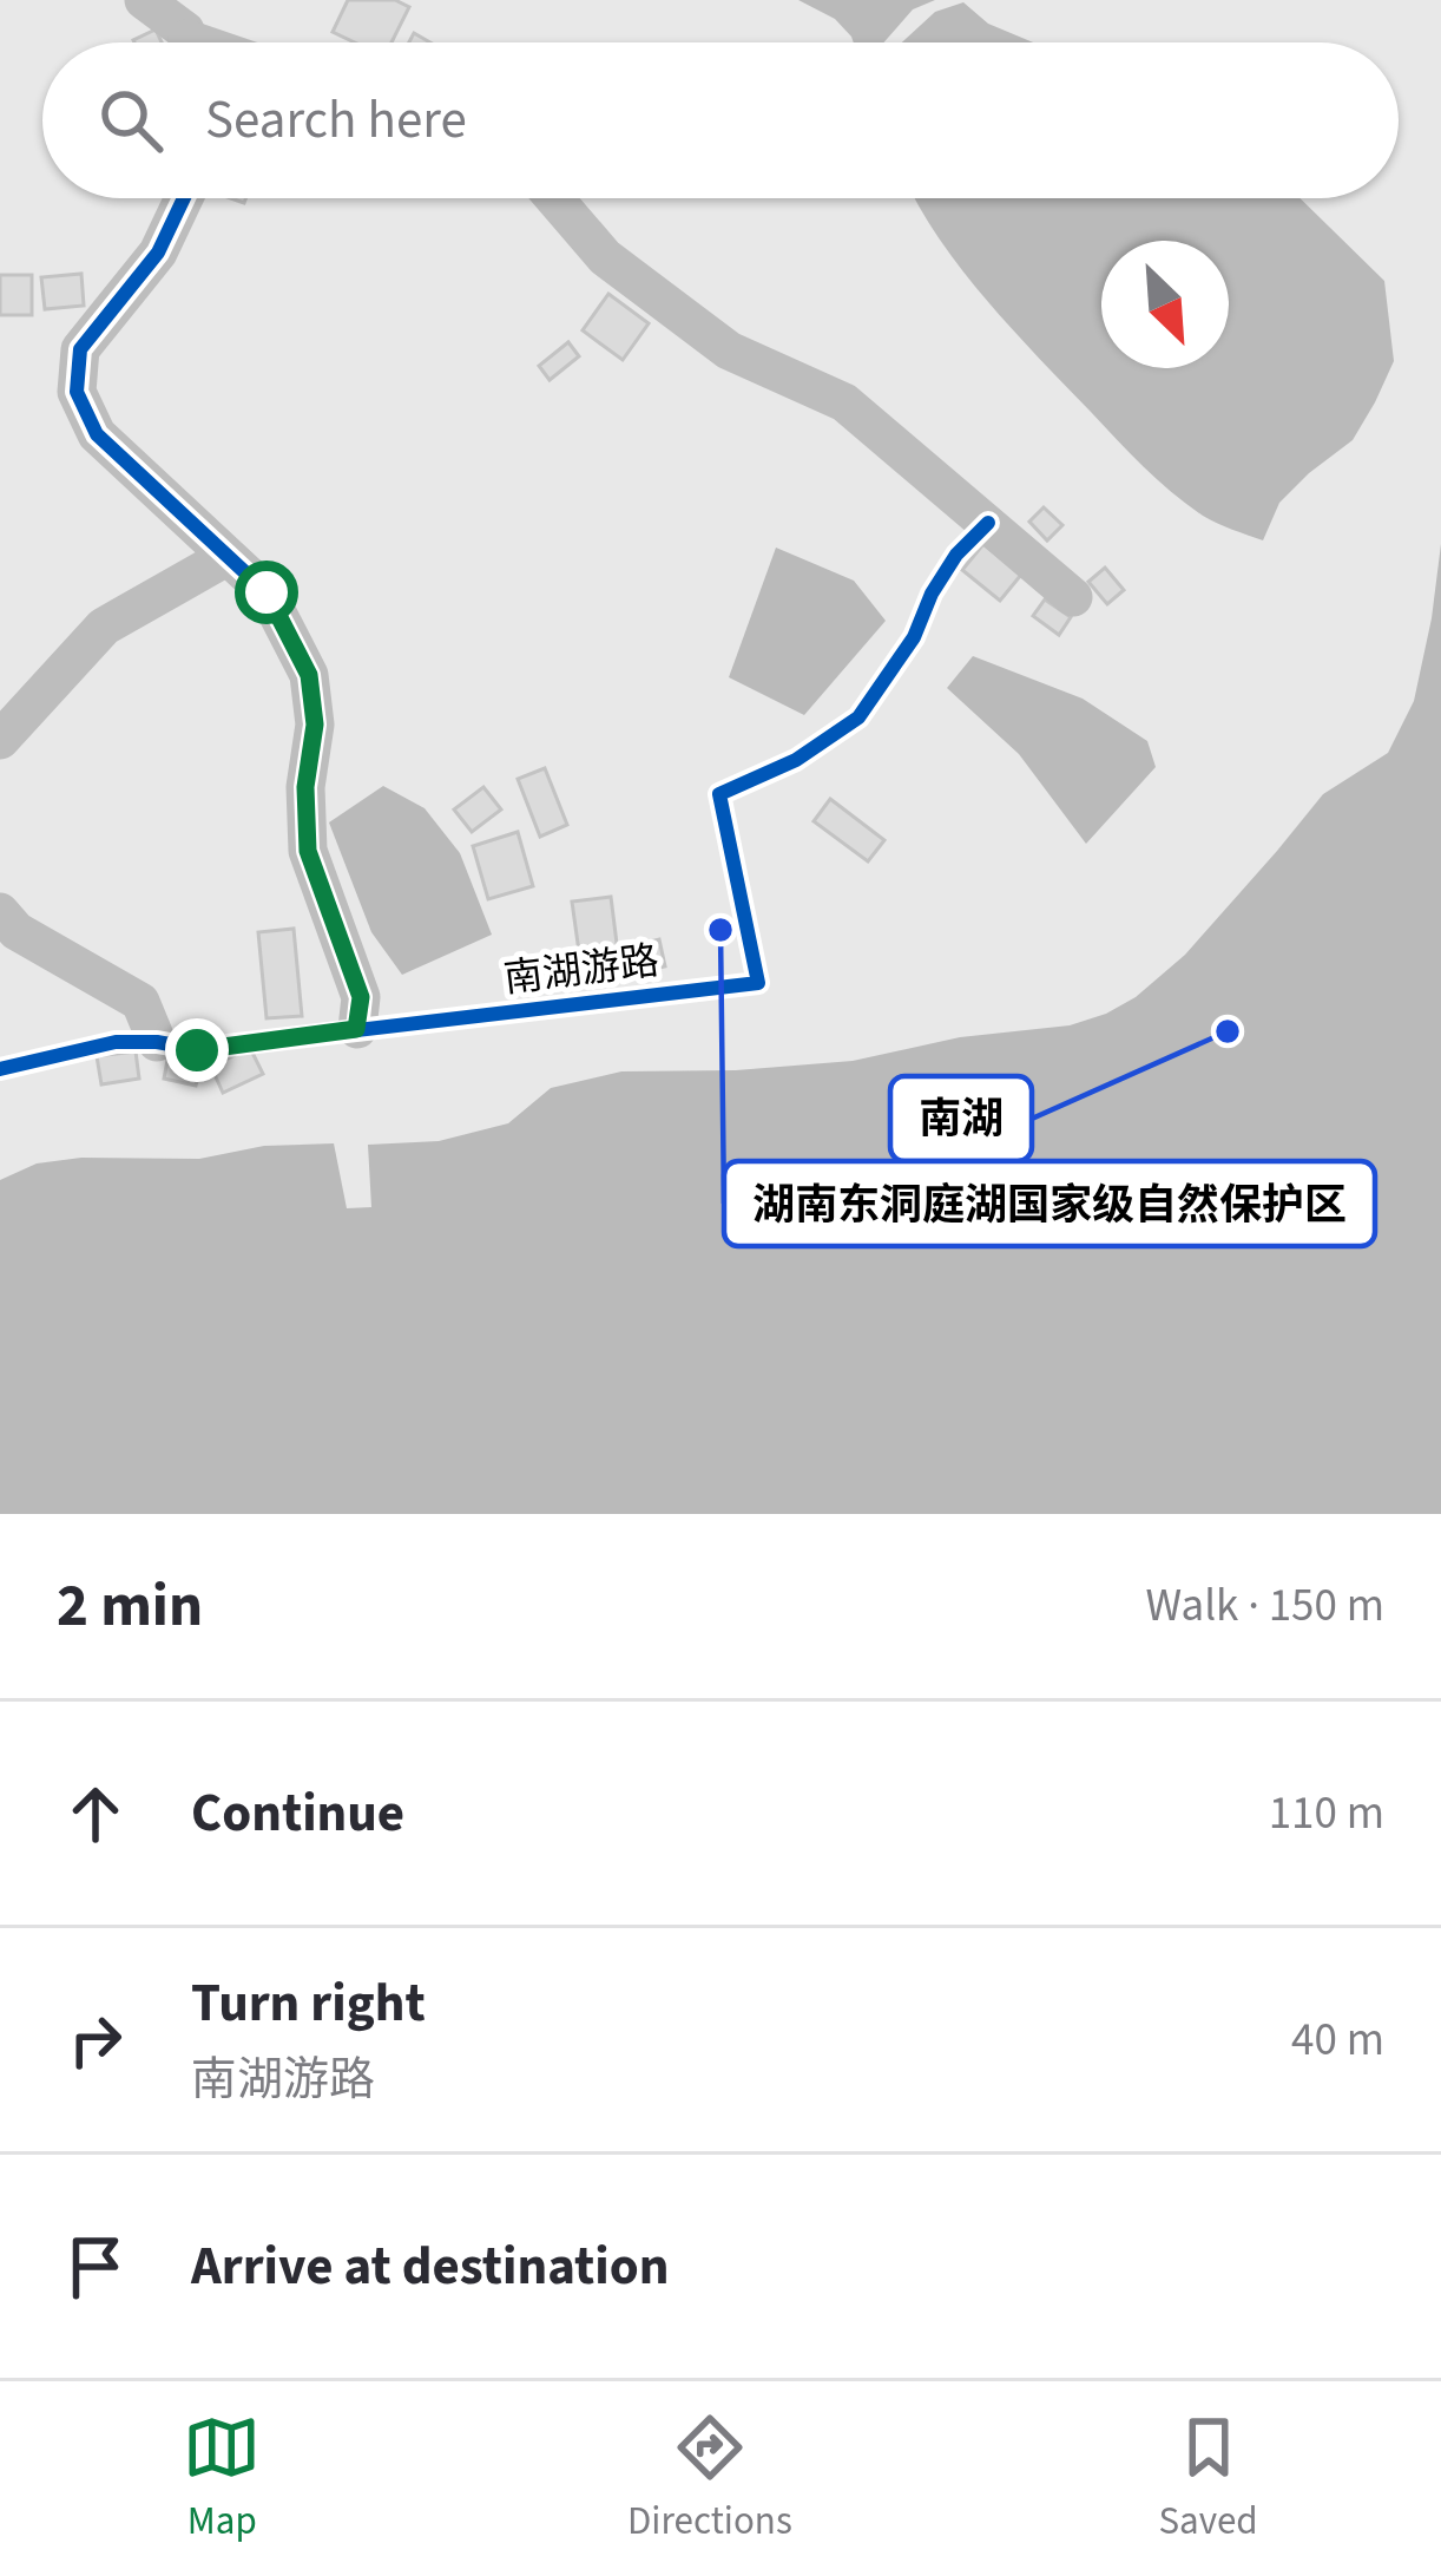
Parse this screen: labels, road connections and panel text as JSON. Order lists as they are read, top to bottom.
{
  "streets": {
    "cycle path": ["南湖游路"]
  },
  "places": ["湖南东洞庭湖国家级自然保护区", "南湖"],
  "north": "bottom right",
  "page": {
    "search": "Search here",
    "heading": ["2 min", "Walk · 150 m"],
    "list": [
      ["Continue", "110 m"],
      ["Turn right", "南湖游路", "40 m"],
      "Arrive at destination"
    ],
    "nav": ["Map", "Directions", "Saved"]
  }
}
